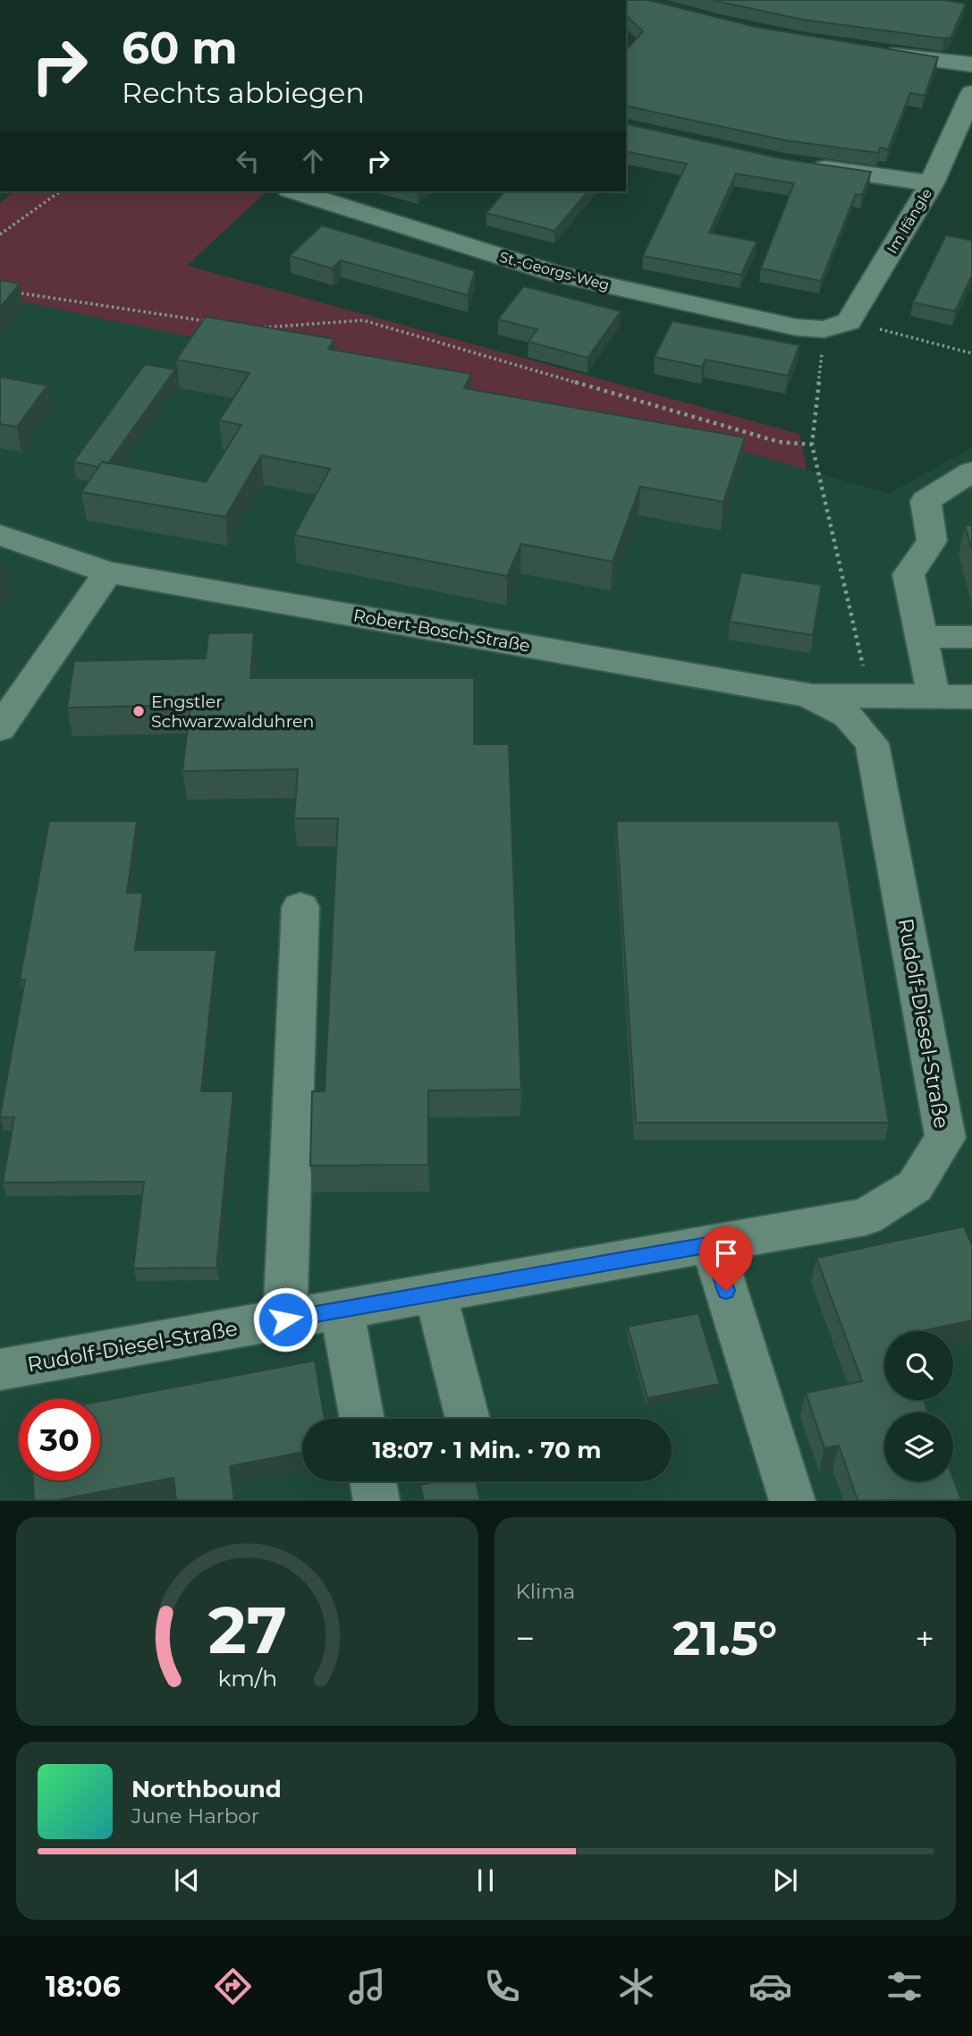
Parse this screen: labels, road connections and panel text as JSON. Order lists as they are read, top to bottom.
{
  "streets": {
    "street": [
      "Im Ifängle",
      "St.-Georgs-Weg",
      "Robert-Bosch-Straße",
      "Rudolf-Diesel-Straße"
    ]
  },
  "crossings": [
    ["Im Ifängle", "St.-Georgs-Weg"],
    ["Robert-Bosch-Straße", "Rudolf-Diesel-Straße"]
  ],
  "places": ["Engstler Schwarzwalduhren"],
  "page": {
    "turn": ["60 m", "Rechts abbiegen"],
    "limit": "30",
    "trip": "18:07 · 1 Min. · 70 m",
    "tile": "Klima",
    "heat": ["−", "21.5°", "+"],
    "song": ["Northbound", "June Harbor"],
    "tabs": "18:06",
    "gauge": ["27", "km/h"]
  }
}
